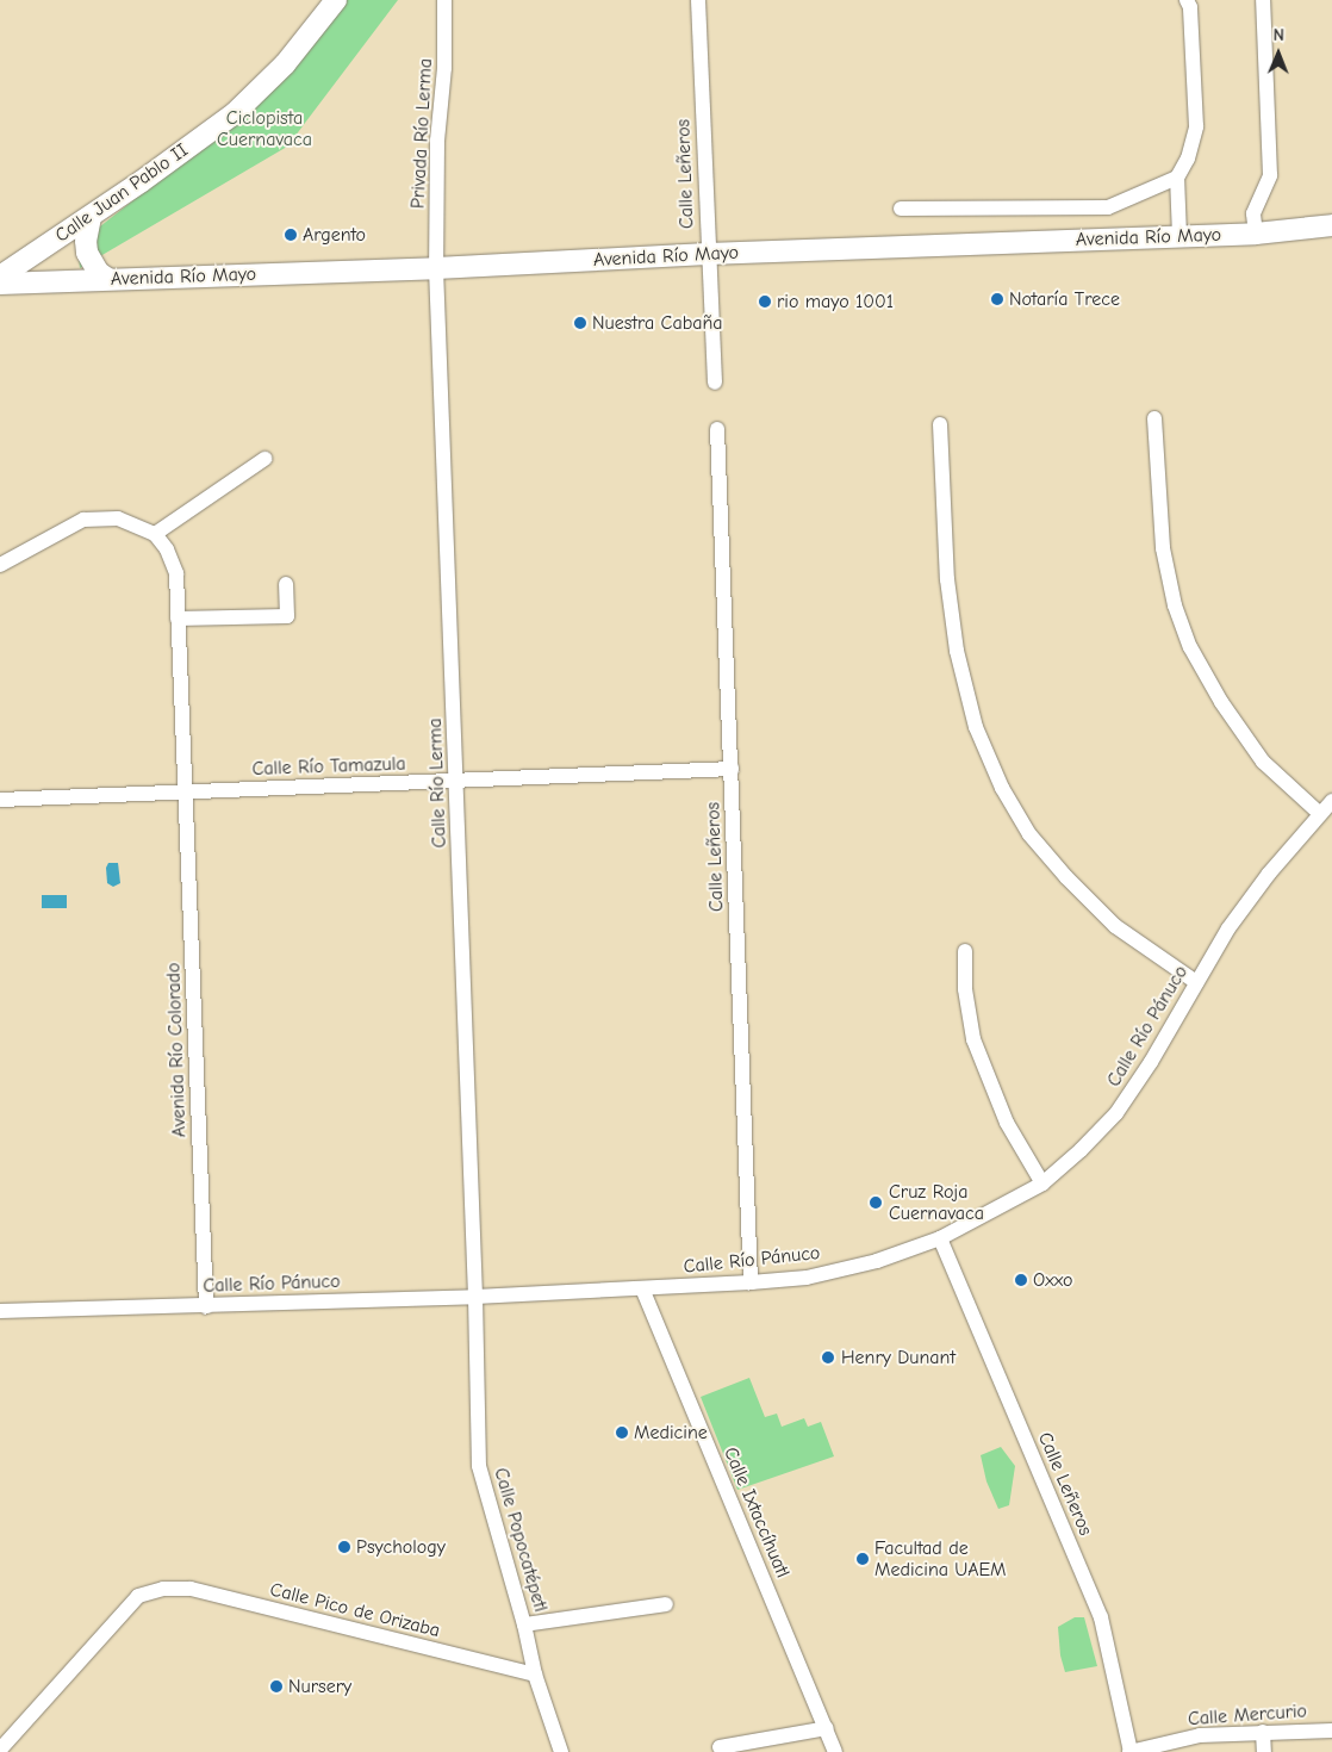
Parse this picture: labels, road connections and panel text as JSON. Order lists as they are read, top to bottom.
{
  "streets": {
    "street": [
      "Privada Río Lerma",
      "Calle Leñeros",
      "Calle Juan Pablo II",
      "Avenida Río Mayo",
      "Calle Río Tamazula",
      "Calle Río Lerma",
      "Calle Río Pánuco",
      "Avenida Río Colorado",
      "Calle Ixtaccíhuatl",
      "Calle Popocatépetl",
      "Calle Pico de Orizaba",
      "Calle Mercurio"
    ]
  },
  "crossings": [
    ["Privada Río Lerma", "Avenida Río Mayo"],
    ["Privada Río Lerma", "Calle Río Lerma"],
    ["Calle Leñeros", "Avenida Río Mayo"],
    ["Calle Leñeros", "Calle Río Tamazula"],
    ["Calle Leñeros", "Calle Río Pánuco"],
    ["Calle Leñeros", "Calle Mercurio"],
    ["Avenida Río Mayo", "Calle Río Lerma"],
    ["Calle Río Tamazula", "Calle Río Lerma"],
    ["Calle Río Tamazula", "Avenida Río Colorado"],
    ["Calle Río Lerma", "Calle Río Pánuco"],
    ["Calle Río Lerma", "Calle Popocatépetl"],
    ["Calle Río Pánuco", "Avenida Río Colorado"],
    ["Calle Río Pánuco", "Calle Ixtaccíhuatl"],
    ["Calle Río Pánuco", "Calle Popocatépetl"],
    ["Calle Popocatépetl", "Calle Pico de Orizaba"]
  ],
  "parks": ["Ciclopista Cuernavaca"],
  "places": [
    "Argento",
    "Notaría Trece",
    "rio mayo 1001",
    "Nuestra Cabaña",
    "Cruz Roja Cuernavaca",
    "Oxxo",
    "Henry Dunant",
    "Medicine",
    "Psychology",
    "Facultad de Medicina UAEM",
    "Nursery"
  ],
  "north": "top"
}
